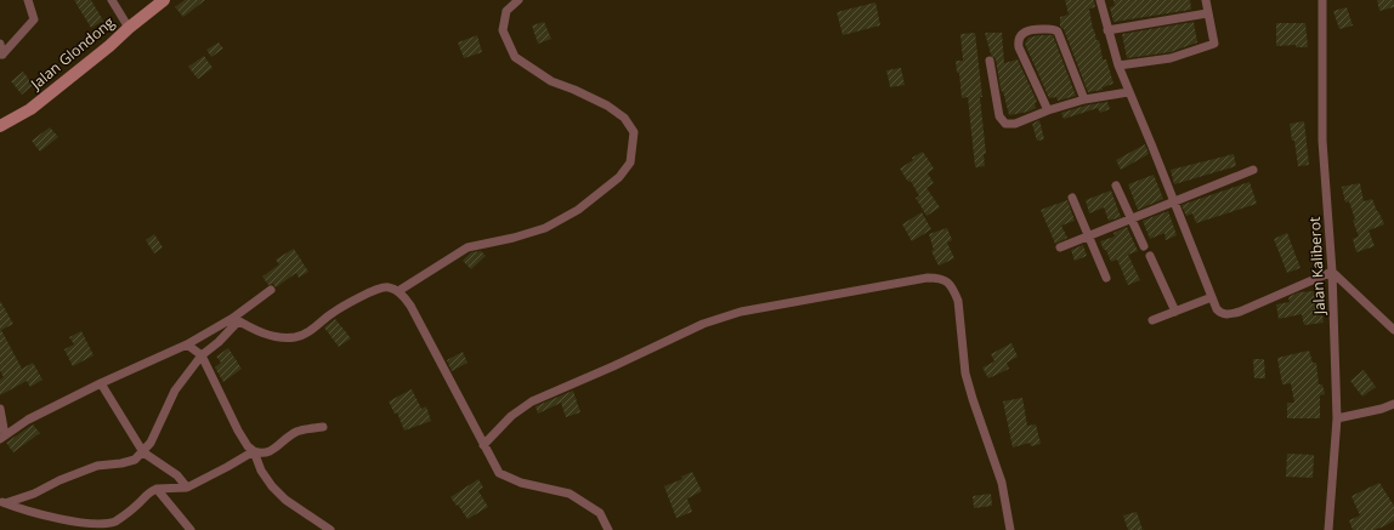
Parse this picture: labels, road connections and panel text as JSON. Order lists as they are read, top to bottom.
{
  "streets": {
    "main road": ["Jalan Glondong"],
    "street": ["Jalan Kaliberot"]
  }
}
